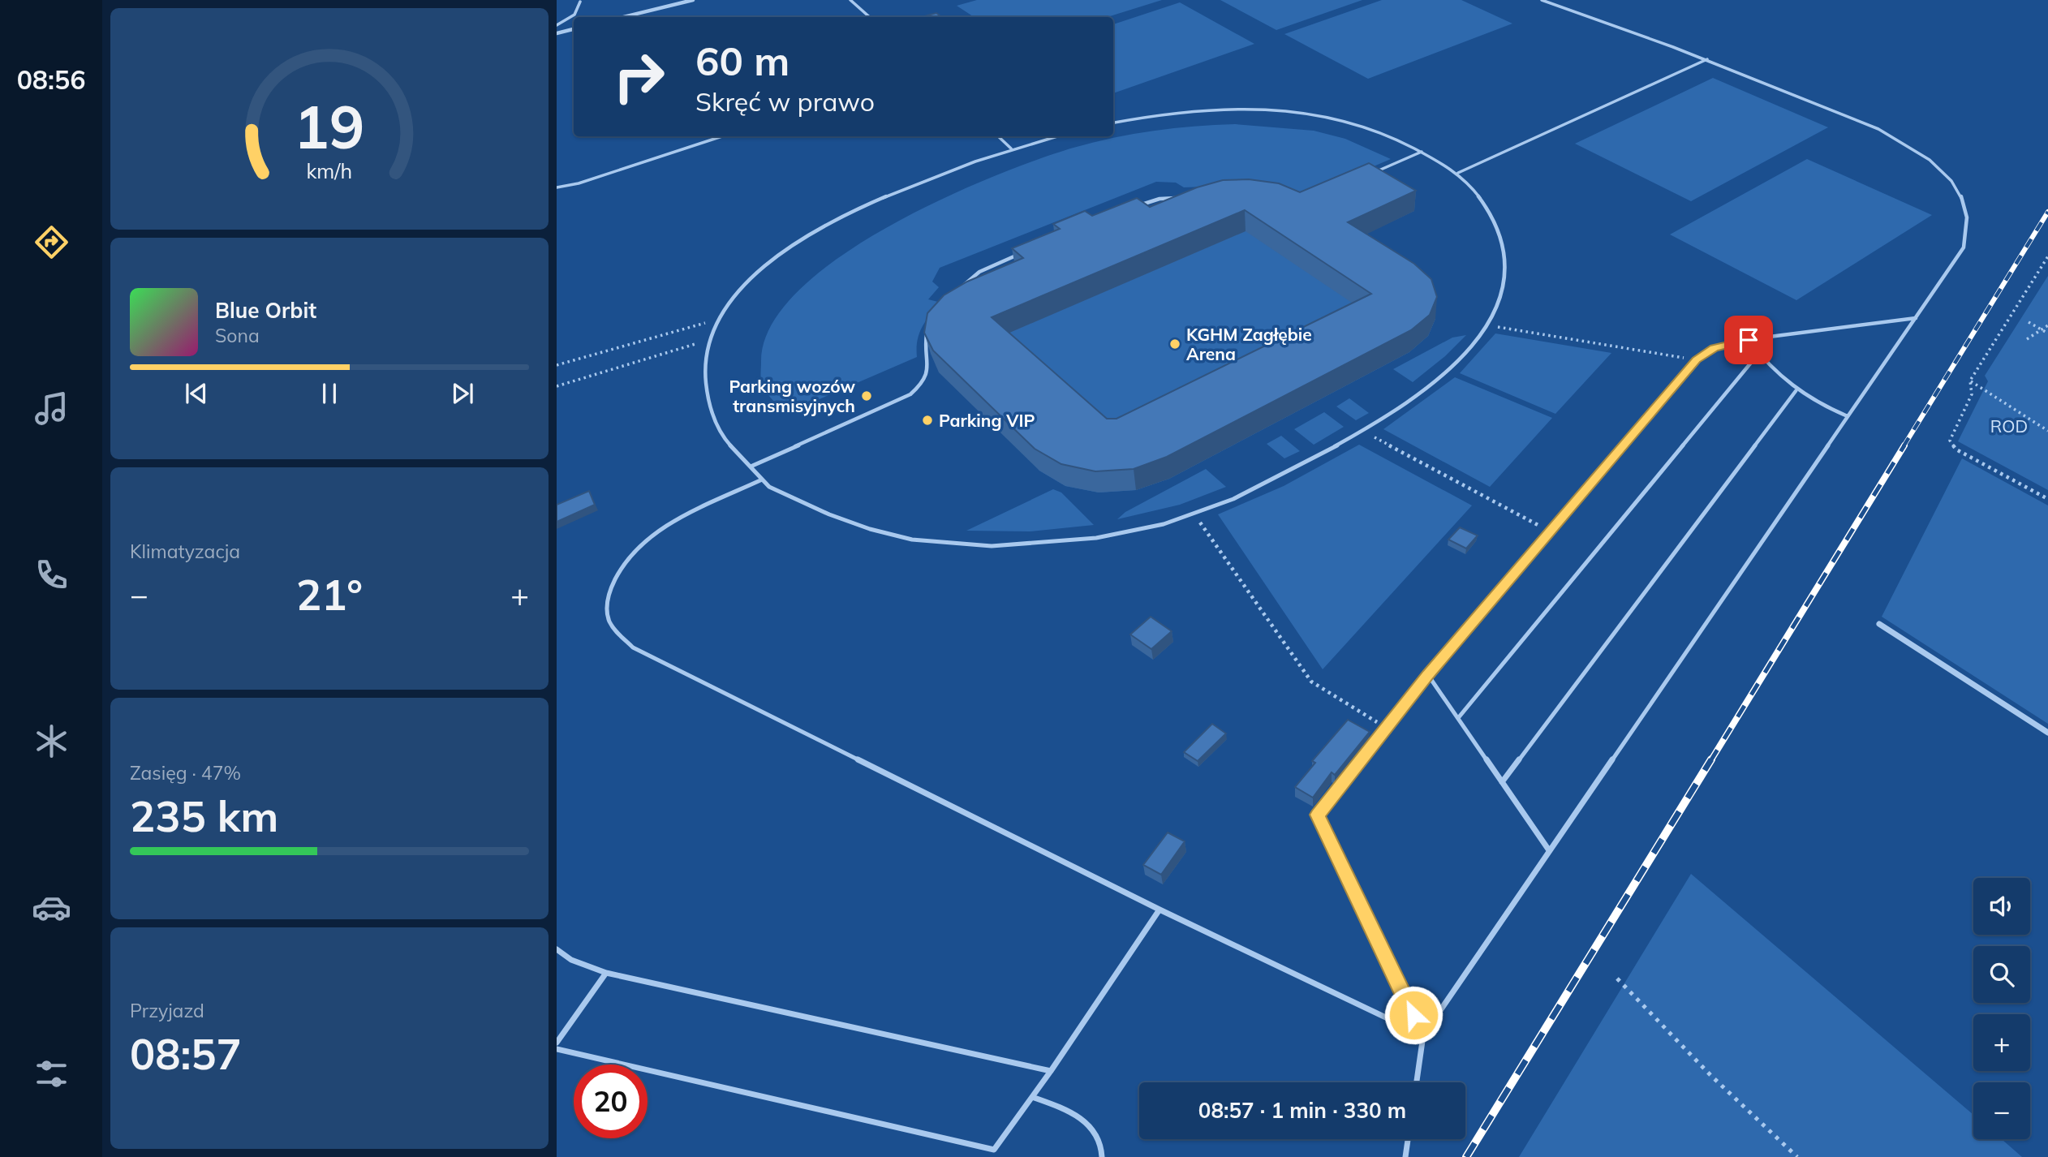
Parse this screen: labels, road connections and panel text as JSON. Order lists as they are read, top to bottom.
{
  "parks": ["ROD"],
  "places": ["KGHM Zagłębie Arena", "Parking wozów transmisyjnych", "Parking VIP"],
  "page": {
    "tabs": "08:56",
    "turn": ["60 m", "Skręć w prawo"],
    "song": ["Blue Orbit", "Sona"],
    "tile": [
      "Klimatyzacja",
      ["Zasięg · 47%", "235 km"],
      ["Przyjazd", "08:57"]
    ],
    "heat": ["−", "21°", "+"],
    "map_buttons": ["+", "−"],
    "limit": "20",
    "trip": "08:57 · 1 min · 330 m",
    "gauge": ["19", "km/h"]
  }
}
